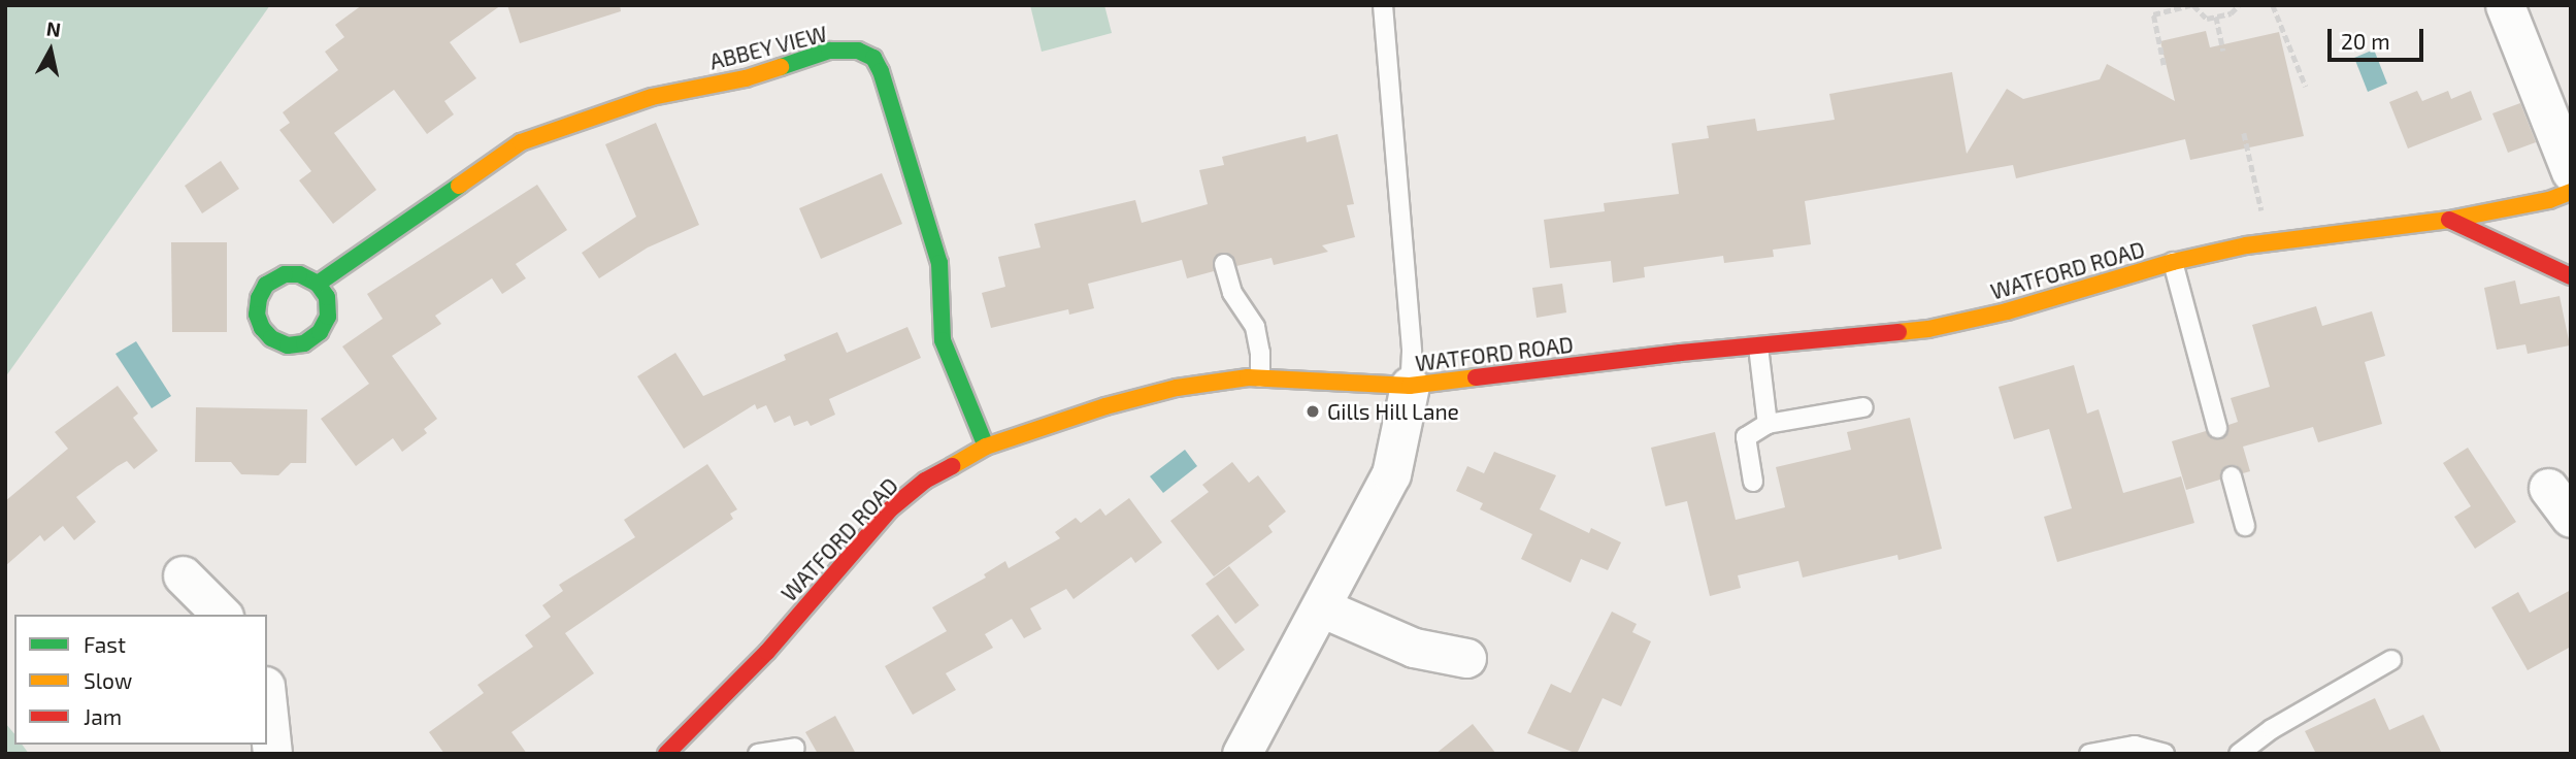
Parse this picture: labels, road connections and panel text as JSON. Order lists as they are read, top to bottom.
{
  "streets": {
    "main road": ["ABBEY VIEW", "WATFORD ROAD"]
  },
  "crossings": [
    ["ABBEY VIEW", "WATFORD ROAD"]
  ],
  "places": ["Gills Hill Lane"],
  "legend": ["Fast", "Slow", "Jam"],
  "scale_bar": "20 m",
  "north": "top"
}
